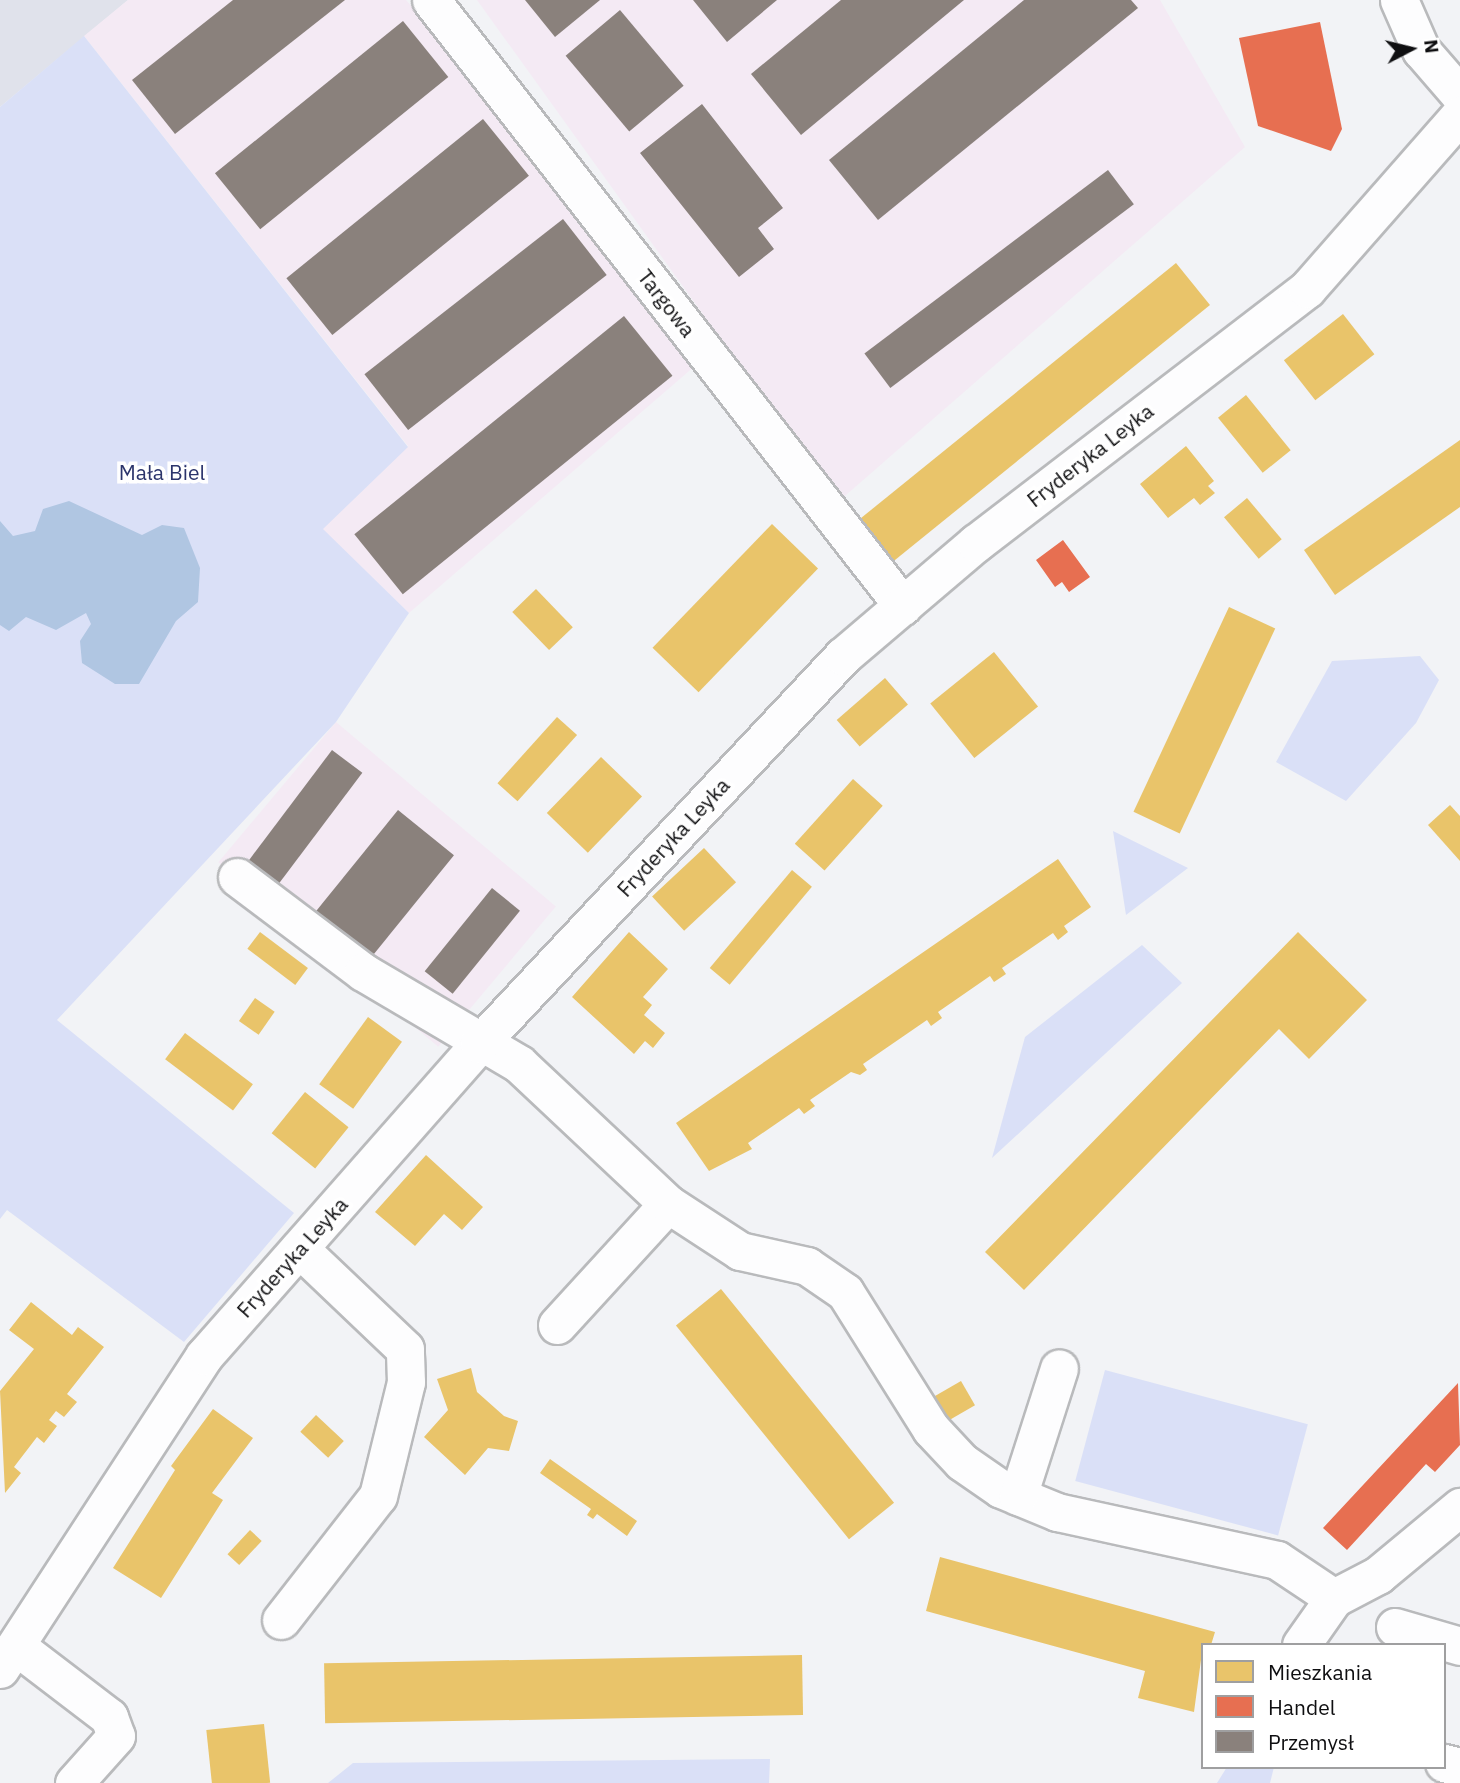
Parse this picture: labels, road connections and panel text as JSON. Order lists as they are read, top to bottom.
{
  "streets": {
    "street": ["Targowa", "Fryderyka Leyka"]
  },
  "crossings": [
    ["Targowa", "Fryderyka Leyka"]
  ],
  "parks": ["Mała Biel"],
  "legend": ["Mieszkania", "Handel", "Przemysł"],
  "north": "right"
}
